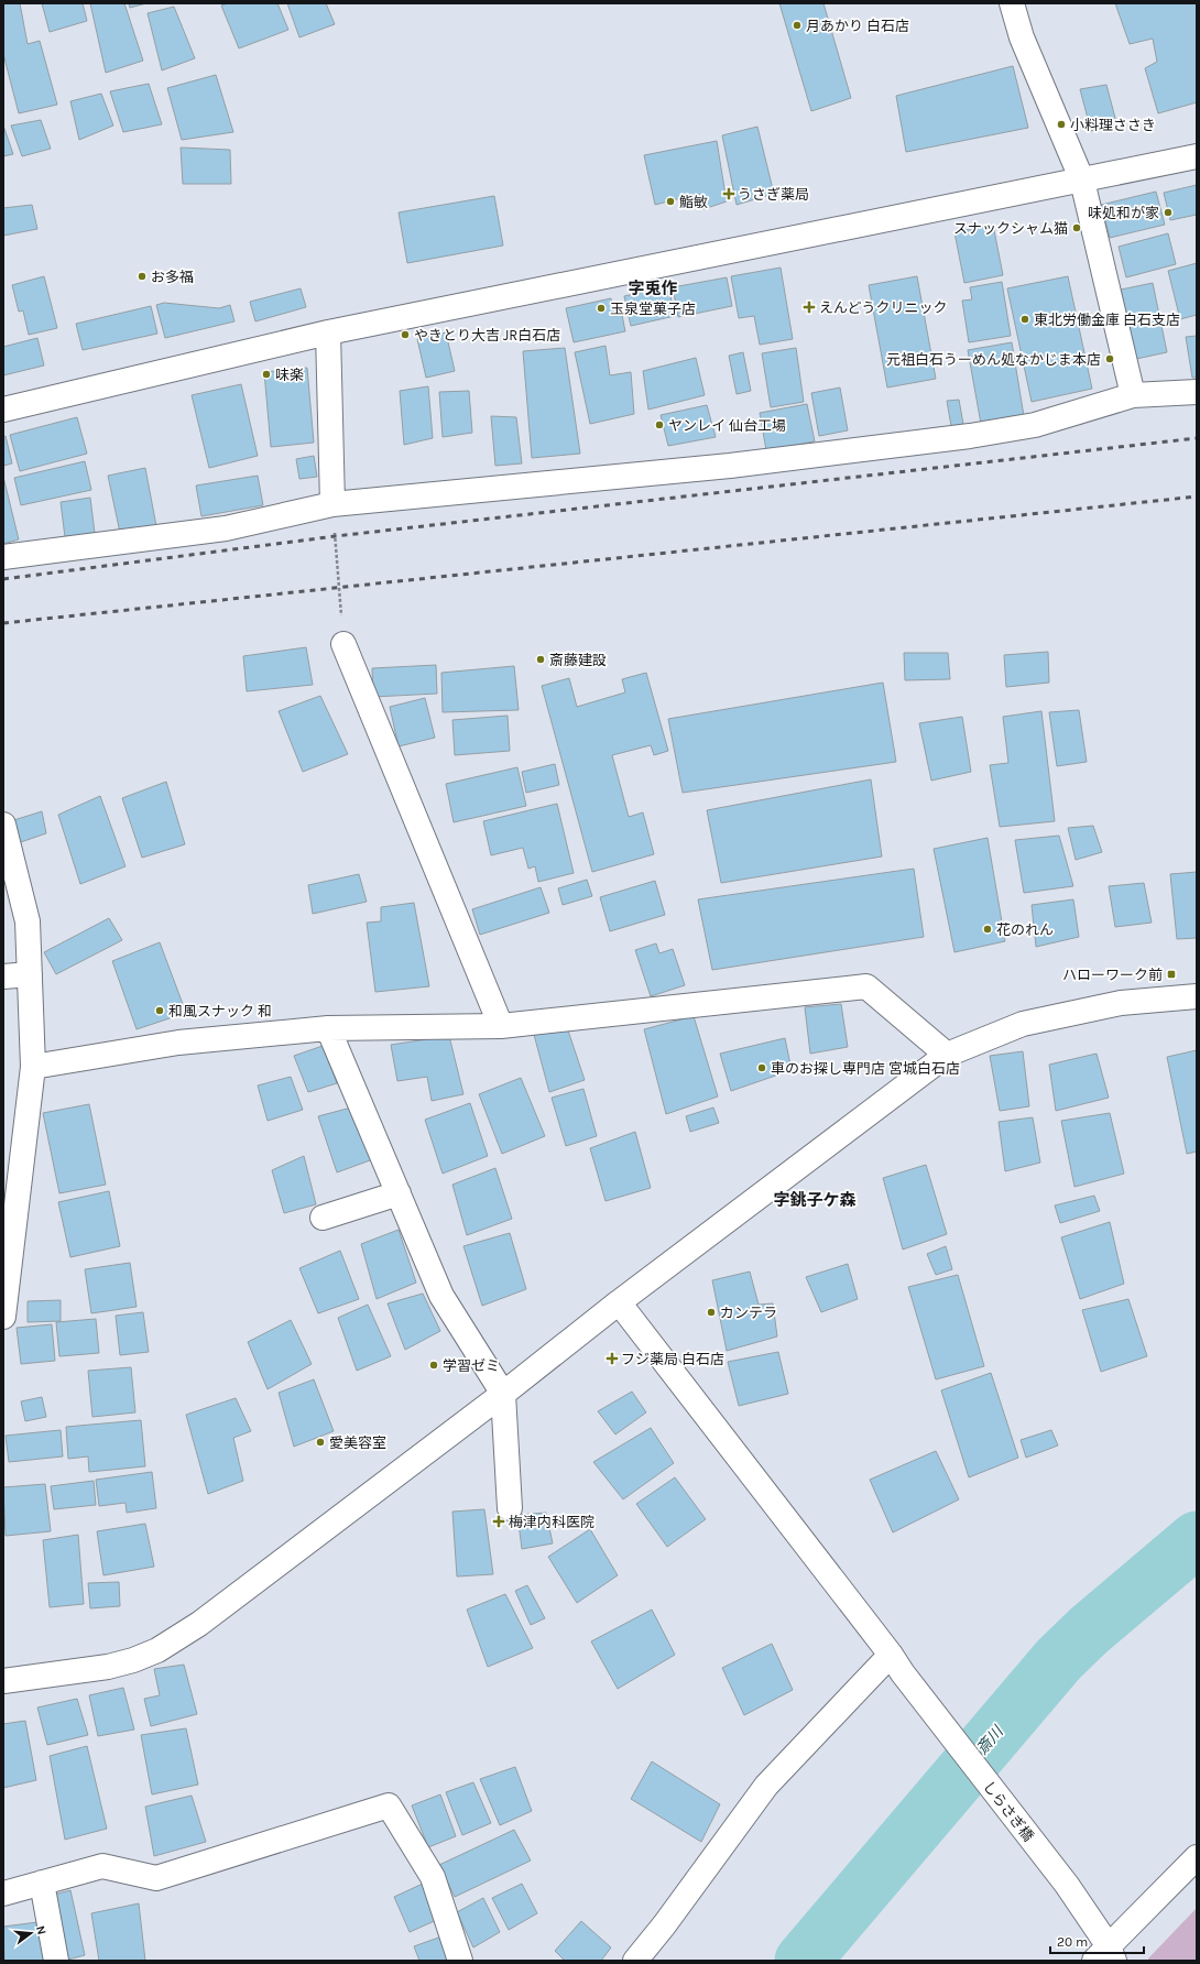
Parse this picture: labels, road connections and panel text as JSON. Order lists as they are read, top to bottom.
{
  "streets": {
    "street": ["しらさぎ橋"]
  },
  "districts": ["字兎作", "字銚子ケ森"],
  "water": ["斎川"],
  "places": {
    "other": [
      "月あかり 白石店",
      "小料理ささき",
      "鮨敏",
      "味処和が家",
      "スナックシャム猫",
      "お多福",
      "玉泉堂菓子店",
      "東北労働金庫 白石支店",
      "やきとり大吉 JR白石店",
      "元祖白石うーめん処なかじま本店",
      "味楽",
      "ヤンレイ 仙台工場",
      "斎藤建設",
      "花のれん",
      "和風スナック 和",
      "車のお探し専門店 宮城白石店",
      "カンテラ",
      "学習ゼミ",
      "愛美容室"
    ],
    "health": [
      "うさぎ薬局",
      "えんどうクリニック",
      "フジ薬局 白石店",
      "梅津内科医院"
    ],
    "transit": ["ハローワーク前"]
  },
  "scale_bar": "20 m",
  "north": "right"
}
